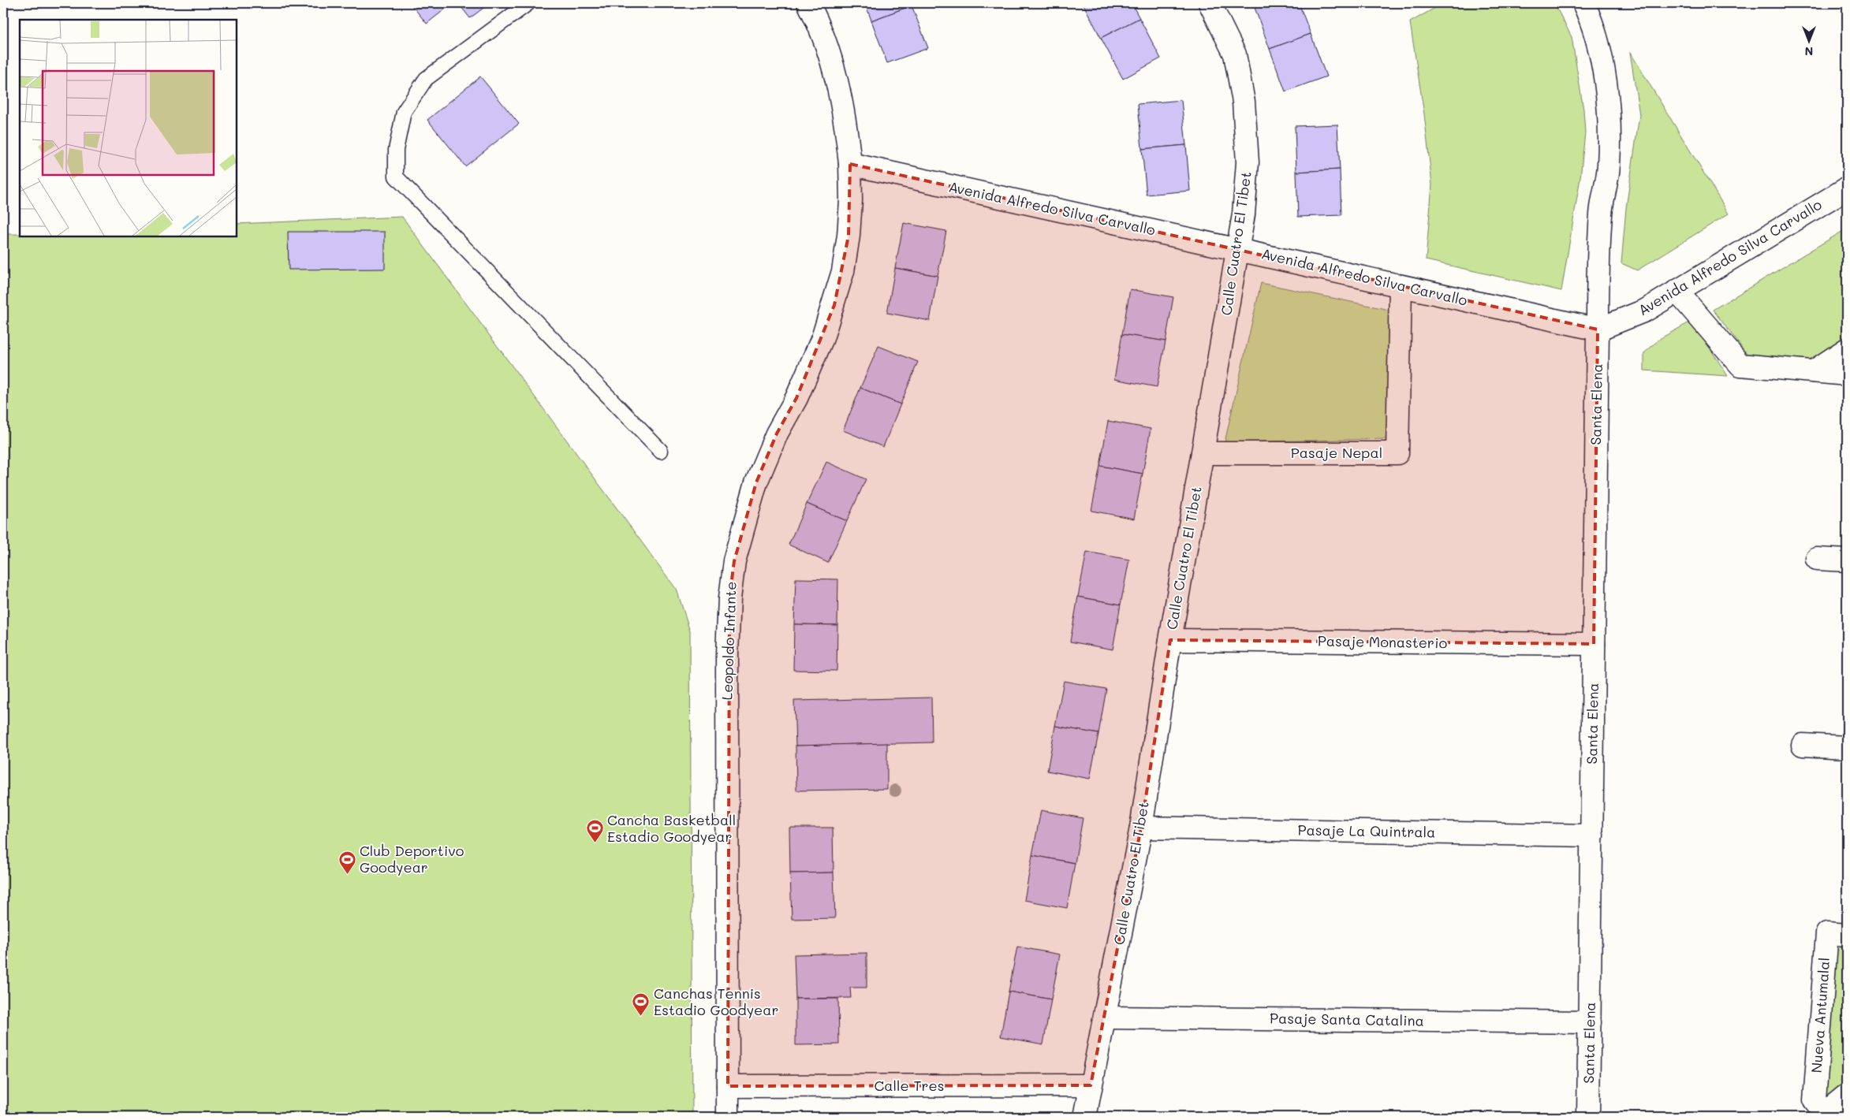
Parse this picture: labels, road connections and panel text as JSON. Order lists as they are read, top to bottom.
{
  "streets": {
    "street": [
      "Avenida Alfredo Silva Carvallo",
      "Calle Cuatro El Tibet",
      "Santa Elena",
      "Pasaje Nepal",
      "Leopoldo Infante",
      "Pasaje Monasterio",
      "Pasaje La Quintrala",
      "Nueva Antumalal",
      "Pasaje Santa Catalina",
      "Calle Tres"
    ]
  },
  "crossings": [
    ["Avenida Alfredo Silva Carvallo", "Calle Cuatro El Tibet"],
    ["Avenida Alfredo Silva Carvallo", "Santa Elena"],
    ["Avenida Alfredo Silva Carvallo", "Pasaje Nepal"],
    ["Avenida Alfredo Silva Carvallo", "Leopoldo Infante"],
    ["Calle Cuatro El Tibet", "Pasaje Nepal"],
    ["Calle Cuatro El Tibet", "Pasaje Monasterio"],
    ["Calle Cuatro El Tibet", "Pasaje La Quintrala"],
    ["Calle Cuatro El Tibet", "Pasaje Santa Catalina"],
    ["Calle Cuatro El Tibet", "Calle Tres"],
    ["Santa Elena", "Pasaje Monasterio"],
    ["Santa Elena", "Pasaje La Quintrala"],
    ["Santa Elena", "Pasaje Santa Catalina"],
    ["Leopoldo Infante", "Calle Tres"]
  ],
  "places": {
    "sports": ["Cancha Basketball Estadio Goodyear", "Club Deportivo Goodyear", "Canchas Tennis Estadio Goodyear"]
  },
  "north": "bottom"
}
